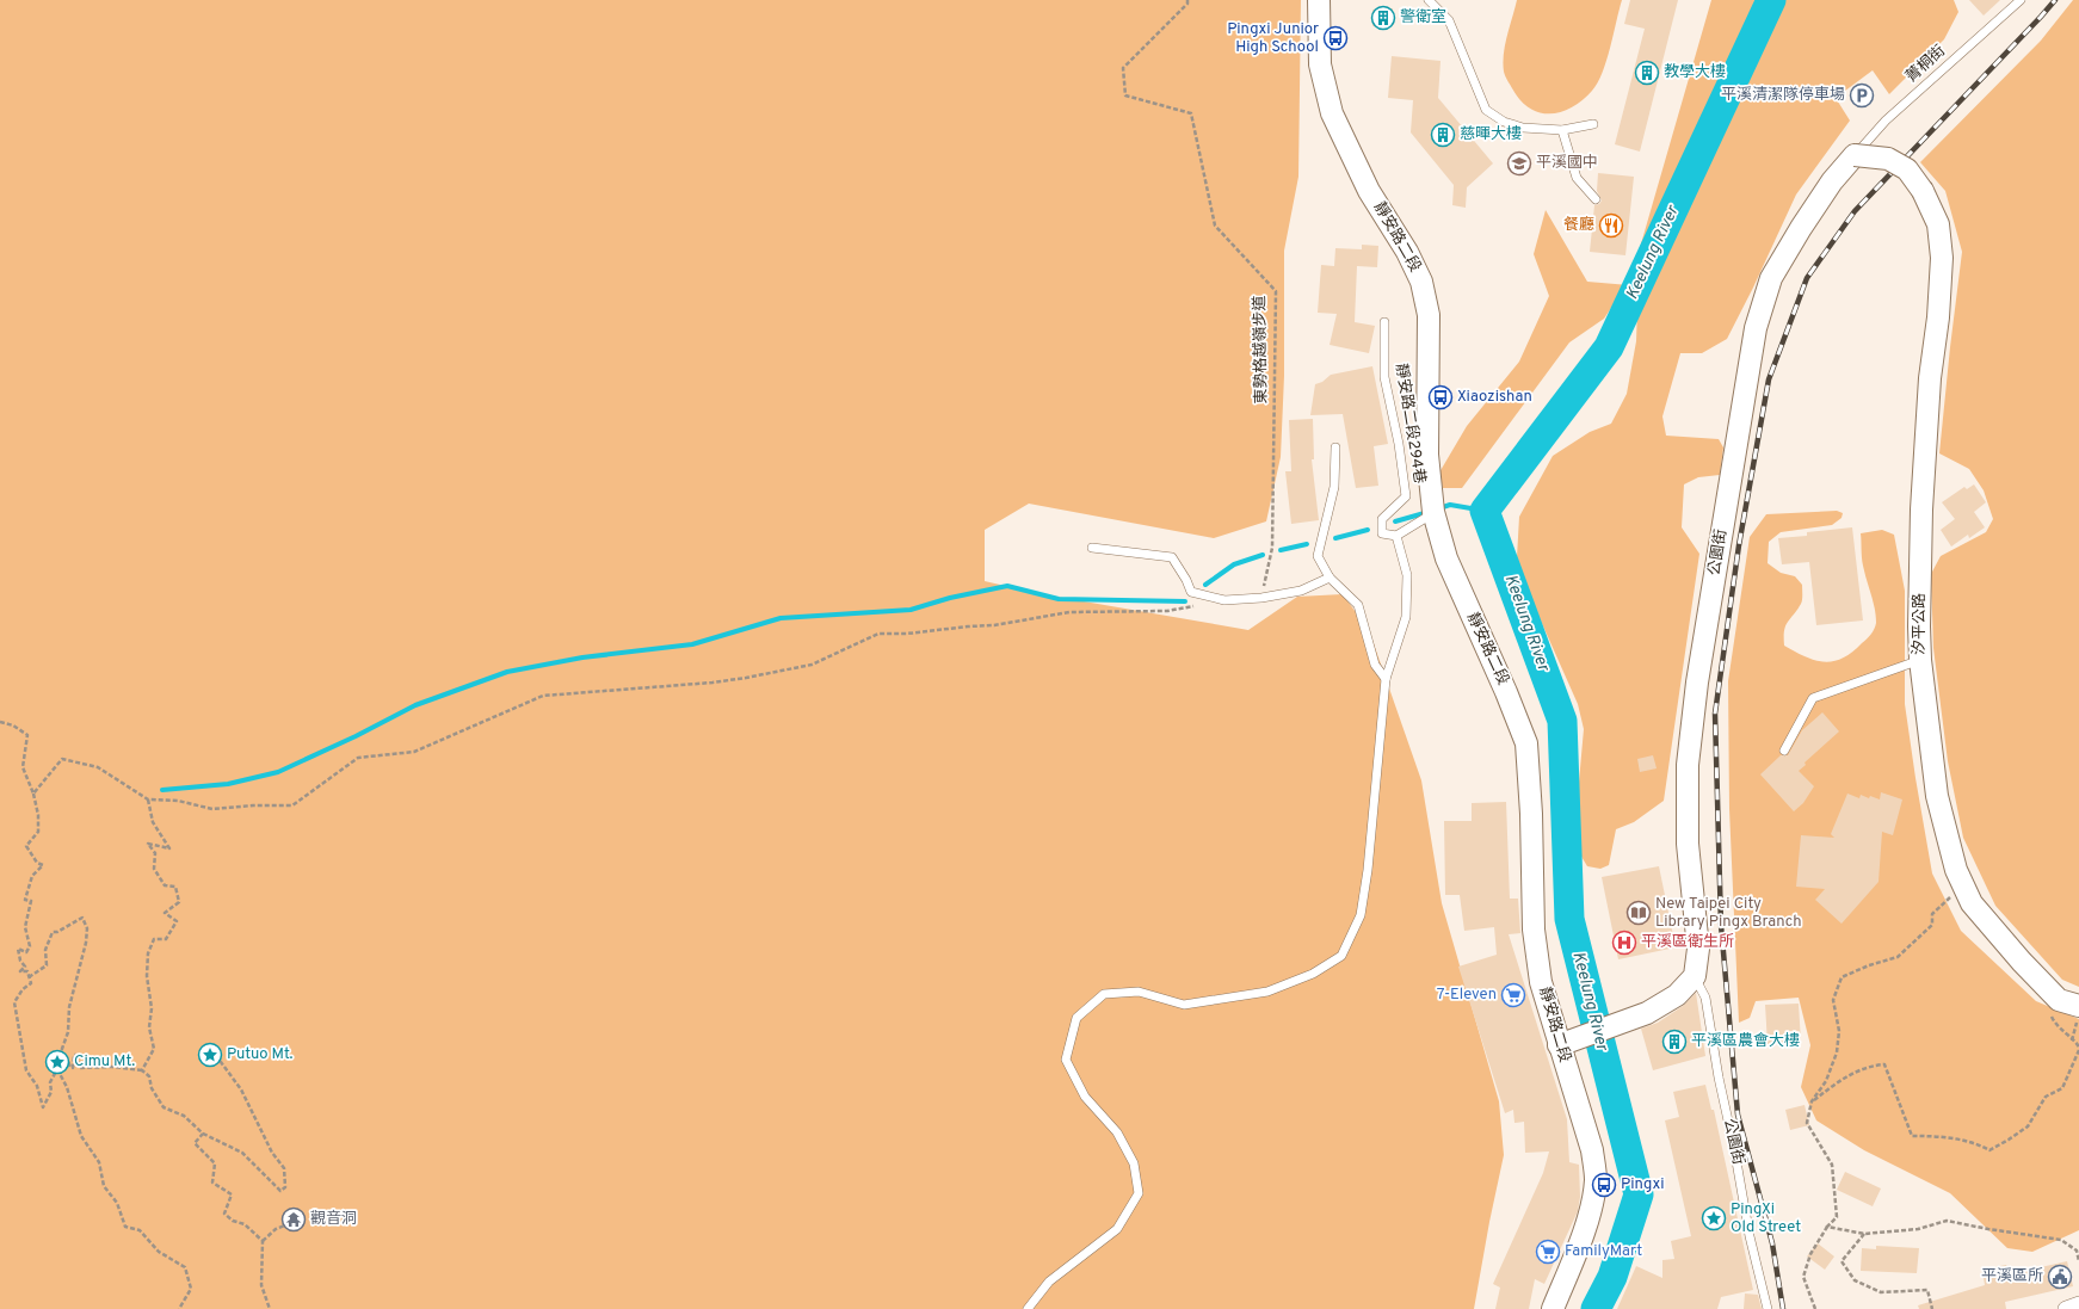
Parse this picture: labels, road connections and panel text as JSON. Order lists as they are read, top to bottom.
{
  "streets": {
    "street": ["靜安路二段", "公園街", "汐平公路"],
    "lane": ["菁桐街", "靜安路二段294巷"],
    "path": ["東勢格越嶺步道"]
  },
  "crossings": [
    ["菁桐街", "公園街"],
    ["菁桐街", "汐平公路"],
    ["公園街", "汐平公路"]
  ],
  "water": ["Keelung River"],
  "places": {
    "building": [
      "警衛室",
      "教學大樓",
      "慈暉大樓",
      "平溪區農會大樓"
    ],
    "bus stop": ["Pingxi Junior High School", "Xiaozishan", "Pingxi"],
    "parking": ["平溪清潔隊停車場"],
    "school or university": ["平溪國中"],
    "restaurant": ["餐廳"],
    "library": ["New Taipei City Library Pingx Branch"],
    "hospital": ["平溪區衛生所"],
    "supermarket": ["7-Eleven", "FamilyMart"],
    "place": ["Putuo Mt.", "Cimu Mt.", "PingXi Old Street"],
    "temple": ["觀音洞"],
    "public building": ["平溪區所"]
  }
}
